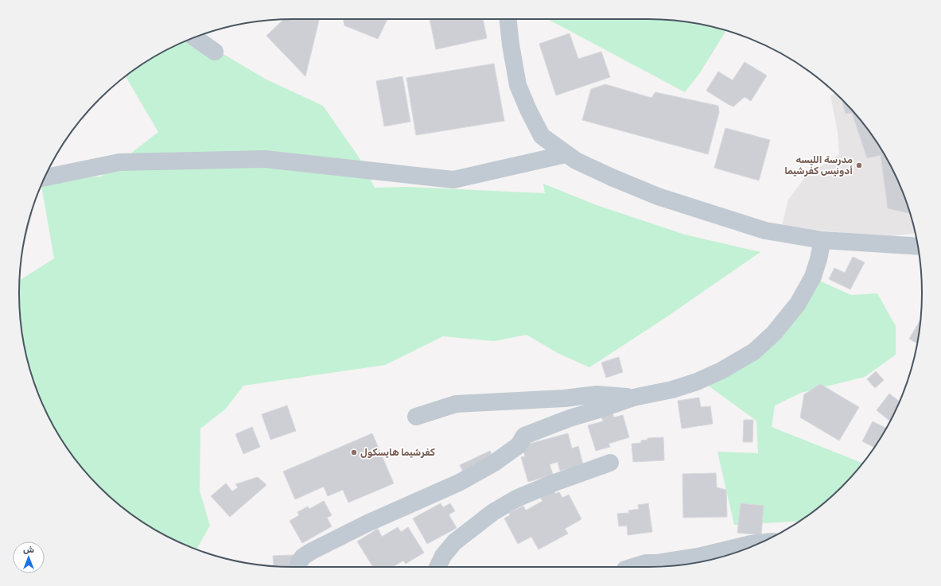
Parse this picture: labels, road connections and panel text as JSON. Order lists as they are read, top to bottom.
{
  "places": ["مدرسة الليسه أدونيس كفرشيما", "كفرشيما هايسكول"],
  "north": "top"
}
